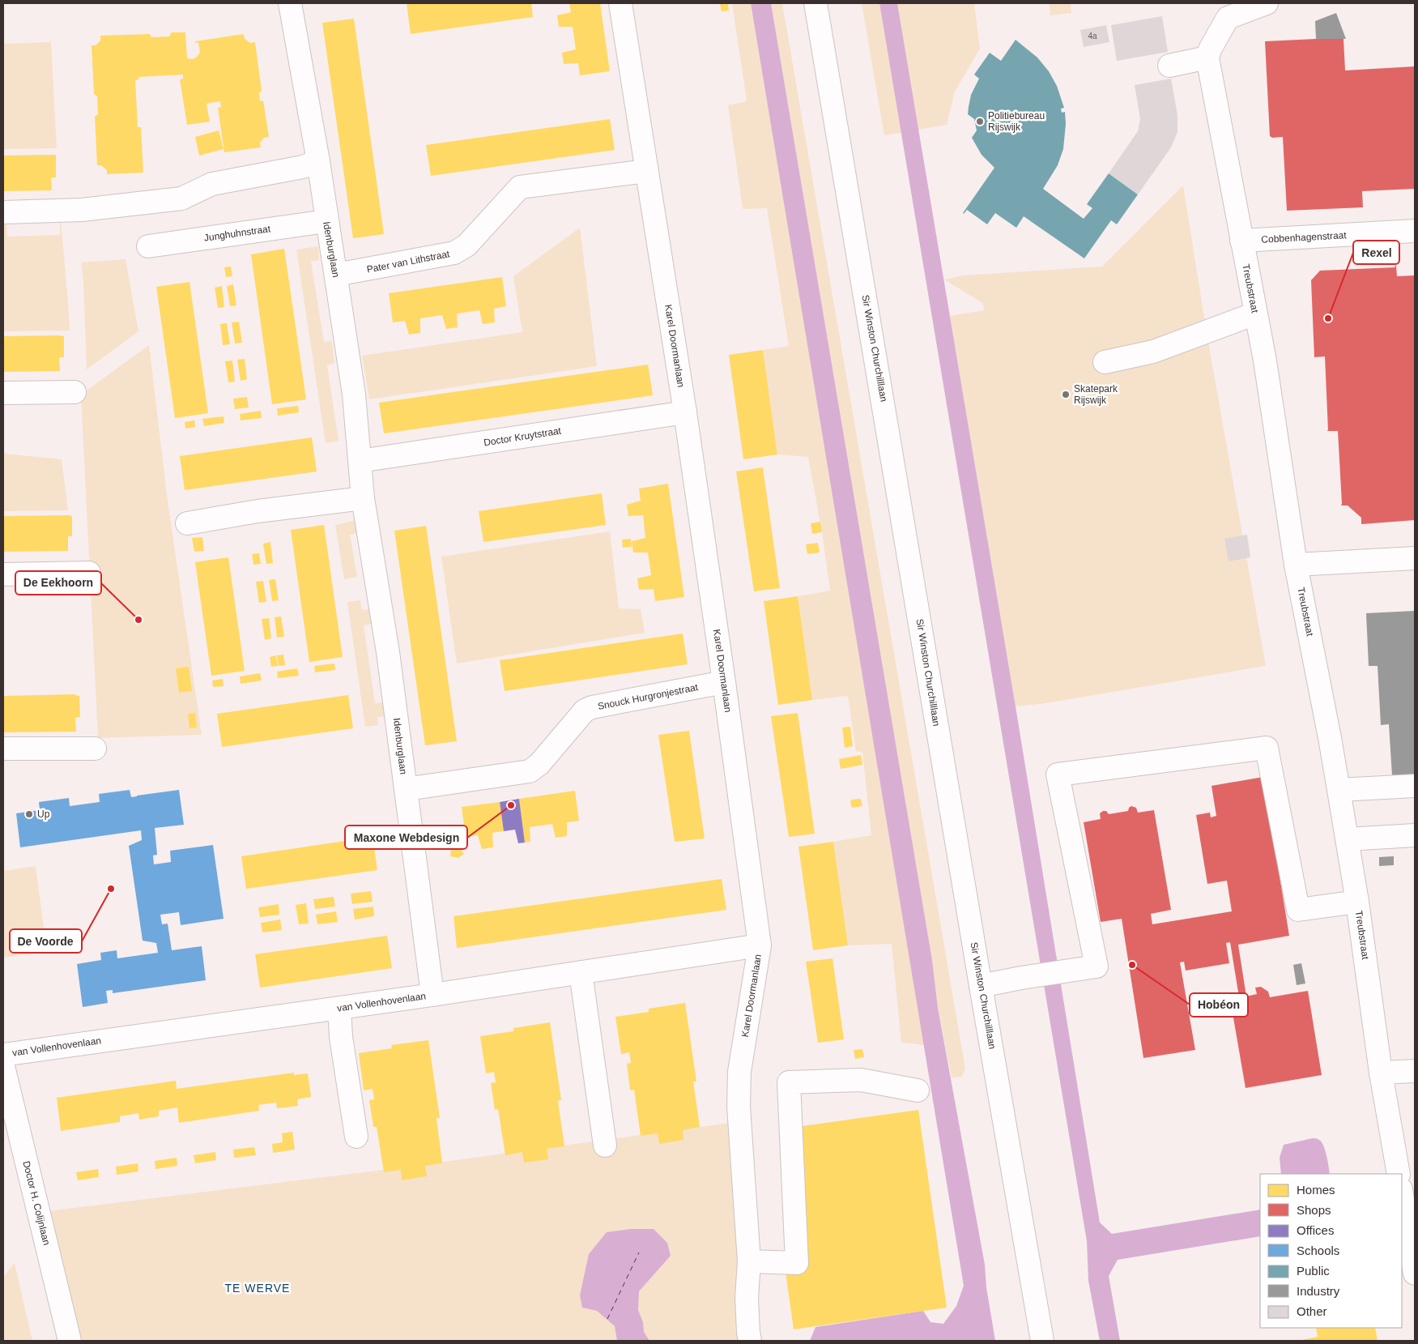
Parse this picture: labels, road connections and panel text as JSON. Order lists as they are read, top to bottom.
{
  "streets": {
    "street": [
      "Junghuhnstraat",
      "Cobbenhagenstraat",
      "Idenburglaan",
      "Pater van Lithstraat",
      "Treubstraat",
      "Karel Doormanlaan",
      "Sir Winston Churchilllaan",
      "Doctor Kruytstraat",
      "Snouck Hurgronjestraat",
      "van Vollenhovenlaan",
      "Doctor H. Colijnlaan"
    ]
  },
  "crossings": [
    ["Junghuhnstraat", "Idenburglaan"],
    ["Cobbenhagenstraat", "Treubstraat"],
    ["Idenburglaan", "Pater van Lithstraat"],
    ["Idenburglaan", "Doctor Kruytstraat"],
    ["Idenburglaan", "Snouck Hurgronjestraat"],
    ["Idenburglaan", "van Vollenhovenlaan"],
    ["Pater van Lithstraat", "Karel Doormanlaan"],
    ["Karel Doormanlaan", "Doctor Kruytstraat"],
    ["Karel Doormanlaan", "Snouck Hurgronjestraat"],
    ["Karel Doormanlaan", "van Vollenhovenlaan"]
  ],
  "districts": ["TE WERVE"],
  "places": [
    "Politiebureau Rijswijk",
    "Rexel",
    "Skatepark Rijswijk",
    "De Eekhoorn",
    "Maxone Webdesign",
    "Up",
    "De Voorde",
    "Hobéon"
  ],
  "house_numbers": ["4a"],
  "legend": [
    "Homes",
    "Shops",
    "Offices",
    "Schools",
    "Public",
    "Industry",
    "Other"
  ]
}
